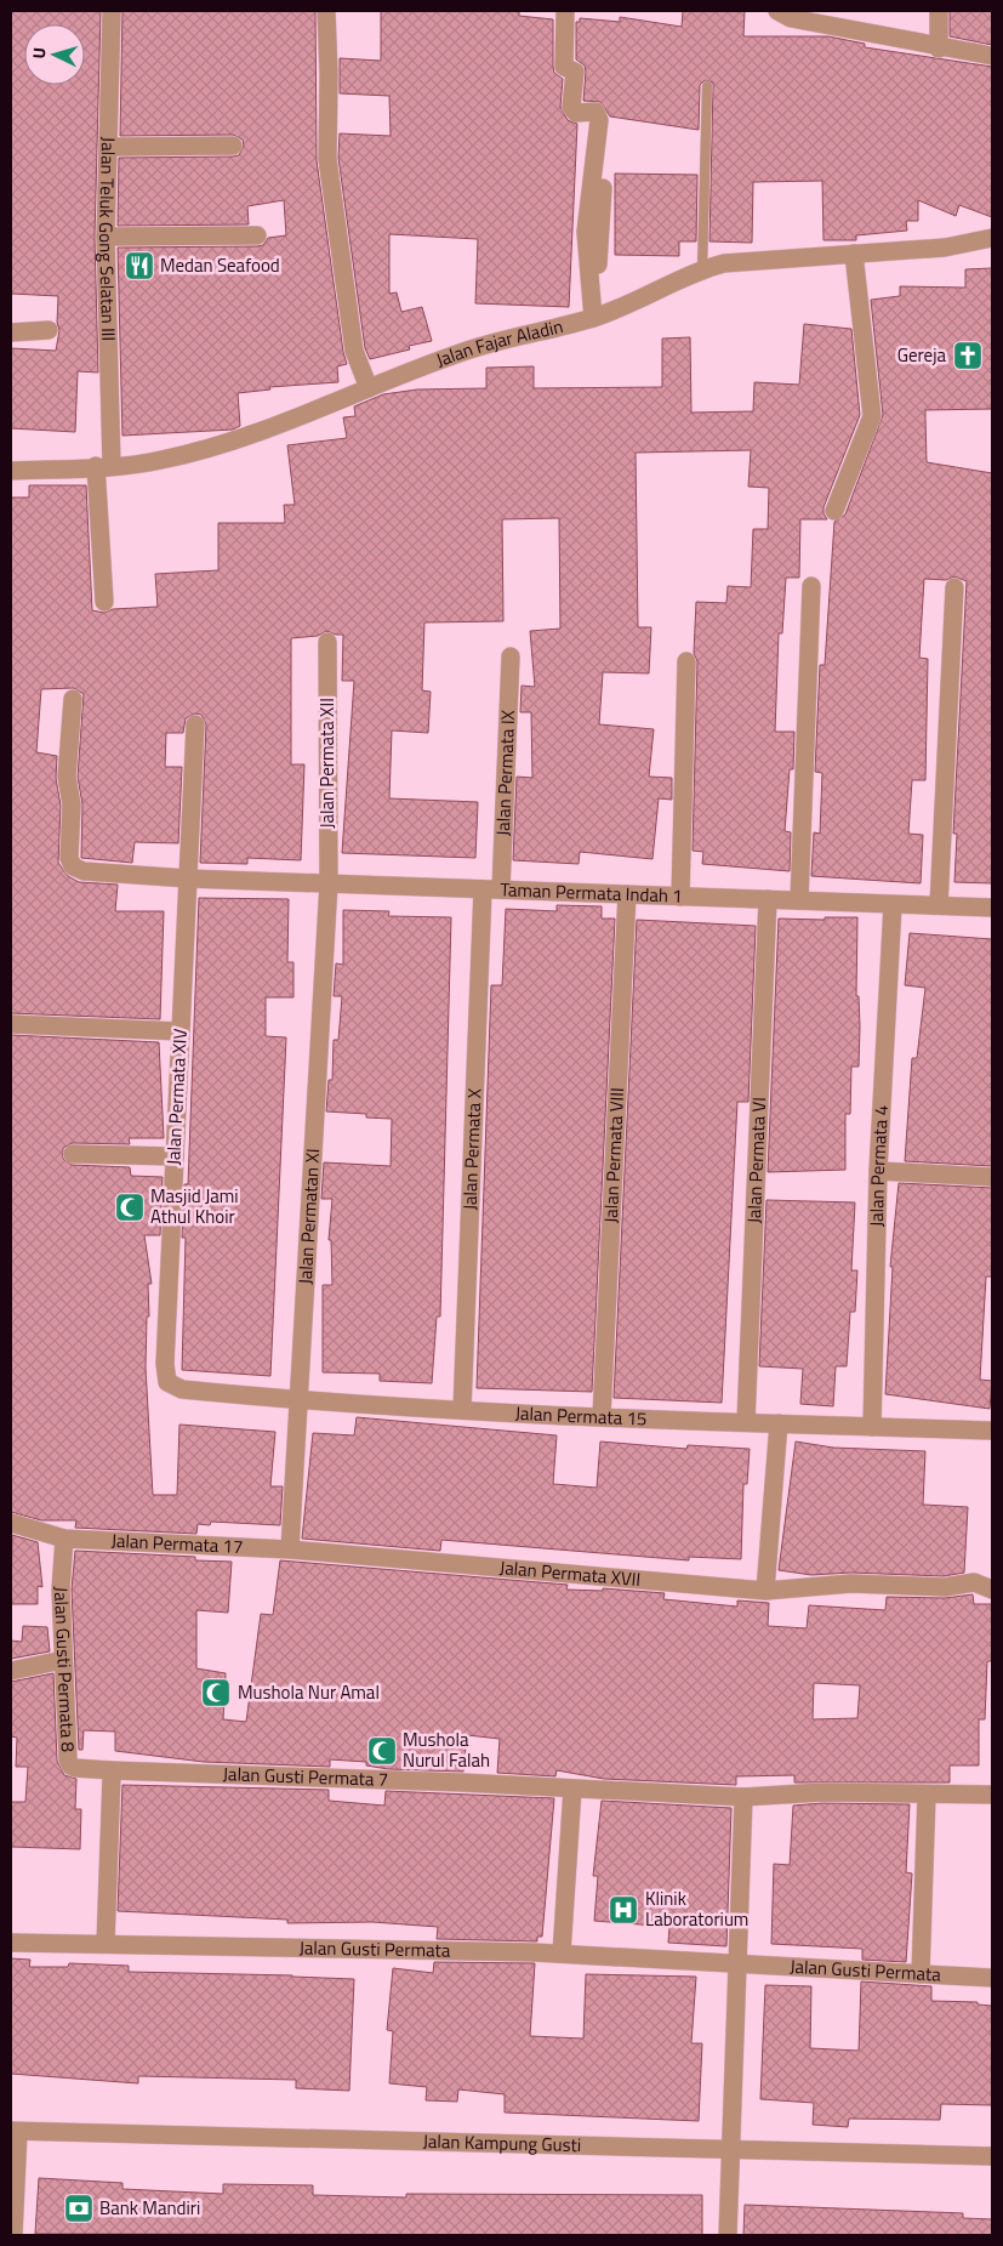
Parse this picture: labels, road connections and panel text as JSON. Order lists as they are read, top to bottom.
{
  "streets": {
    "street": [
      "Jalan Teluk Gong Selatan III",
      "Jalan Fajar Aladin",
      "Jalan Permata XII",
      "Jalan Permata IX",
      "Taman Permata Indah 1",
      "Jalan Permata XIV",
      "Jalan Permata X",
      "Jalan Permata VIII",
      "Jalan Permata VI",
      "Jalan Permata 4",
      "Jalan Permatan XI",
      "Jalan Permata 15",
      "Jalan Permata 17",
      "Jalan Permata XVII",
      "Jalan Gusti Permata 8",
      "Jalan Gusti Permata 7",
      "Jalan Gusti Permata",
      "Jalan Kampung Gusti"
    ]
  },
  "crossings": [
    ["Jalan Teluk Gong Selatan III", "Jalan Fajar Aladin"],
    ["Jalan Permata XII", "Taman Permata Indah 1"],
    ["Jalan Permata XII", "Jalan Permatan XI"],
    ["Jalan Permata IX", "Taman Permata Indah 1"],
    ["Jalan Permata IX", "Jalan Permata X"],
    ["Taman Permata Indah 1", "Jalan Permata XIV"],
    ["Taman Permata Indah 1", "Jalan Permata X"],
    ["Taman Permata Indah 1", "Jalan Permata VIII"],
    ["Taman Permata Indah 1", "Jalan Permata VI"],
    ["Taman Permata Indah 1", "Jalan Permata 4"],
    ["Taman Permata Indah 1", "Jalan Permatan XI"],
    ["Jalan Permata XIV", "Jalan Permata 15"],
    ["Jalan Permata X", "Jalan Permata 15"],
    ["Jalan Permata VIII", "Jalan Permata 15"],
    ["Jalan Permata VI", "Jalan Permata 15"],
    ["Jalan Permata 4", "Jalan Permata 15"],
    ["Jalan Permatan XI", "Jalan Permata 15"],
    ["Jalan Permatan XI", "Jalan Permata 17"],
    ["Jalan Permatan XI", "Jalan Permata XVII"],
    ["Jalan Permata 17", "Jalan Permata XVII"],
    ["Jalan Permata 17", "Jalan Gusti Permata 8"],
    ["Jalan Gusti Permata 8", "Jalan Gusti Permata 7"]
  ],
  "places": {
    "restaurant": ["Medan Seafood"],
    "church": ["Gereja"],
    "mosque": ["Masjid Jami Athul Khoir", "Mushola Nur Amal", "Mushola Nurul Falah"],
    "hospital": ["Klinik Laboratorium"],
    "bank": ["Bank Mandiri"]
  },
  "north": "left"
}
